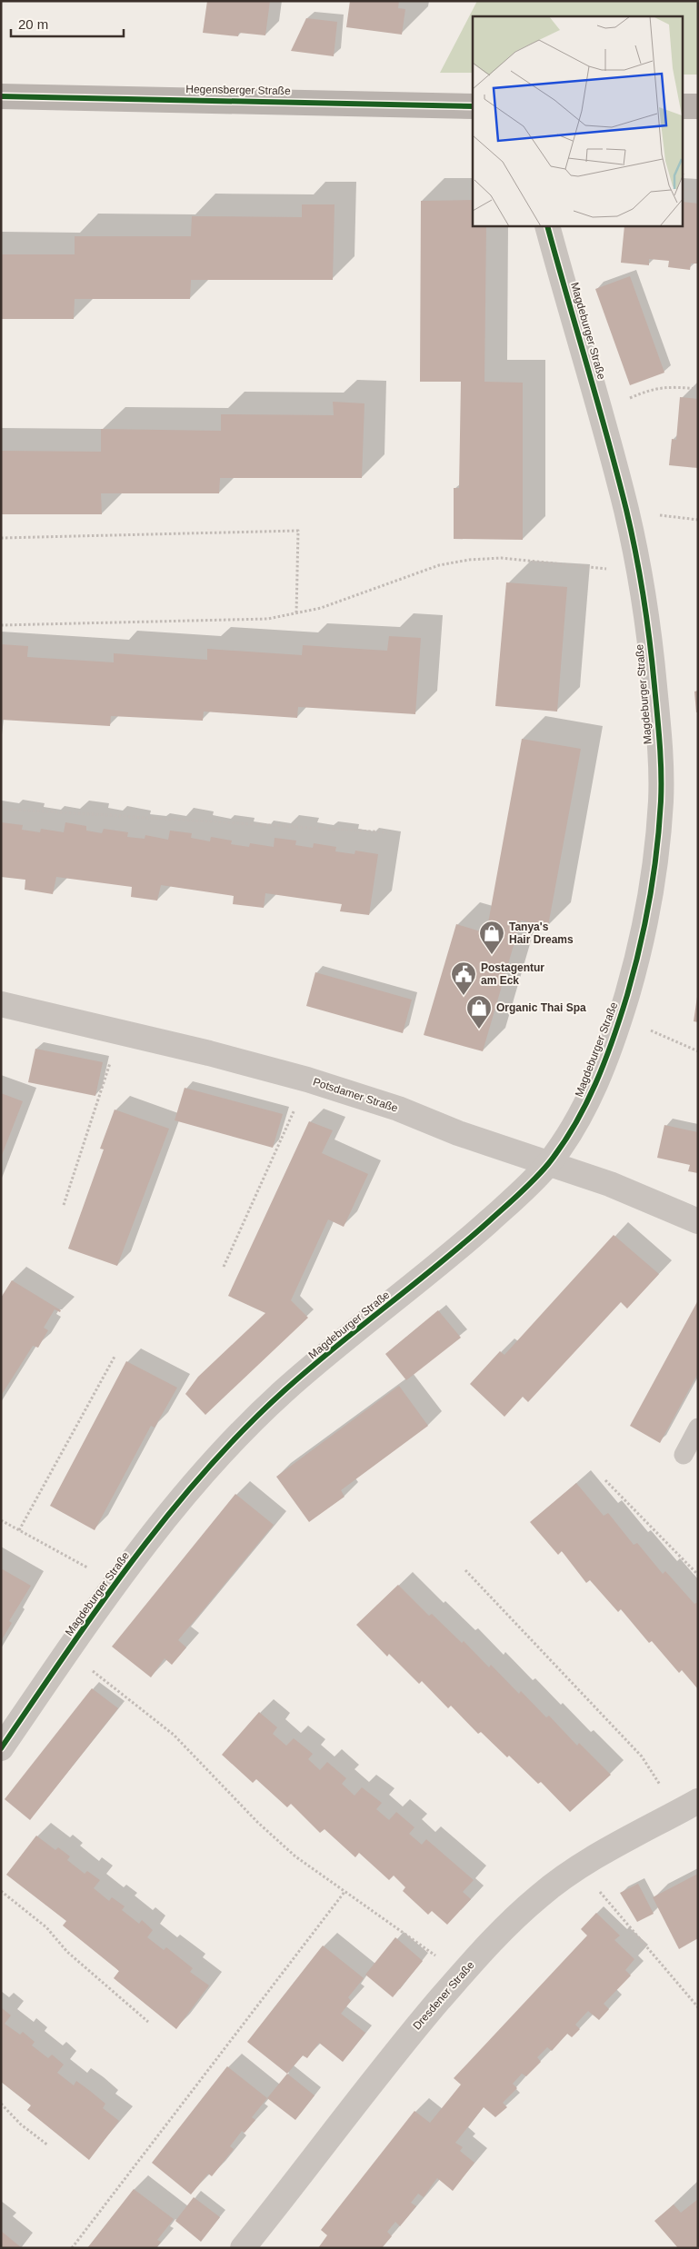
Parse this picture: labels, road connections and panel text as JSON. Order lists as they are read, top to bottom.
{
  "streets": {
    "street": [
      "Hegensberger Straße",
      "Magdeburger Straße",
      "Potsdamer Straße",
      "Dresdener Straße"
    ]
  },
  "crossings": [
    ["Magdeburger Straße", "Potsdamer Straße"]
  ],
  "places": {
    "shop": ["Tanya's Hair Dreams", "Organic Thai Spa"],
    "public building": ["Postagentur am Eck"]
  },
  "scale_bar": "20 m"
}
